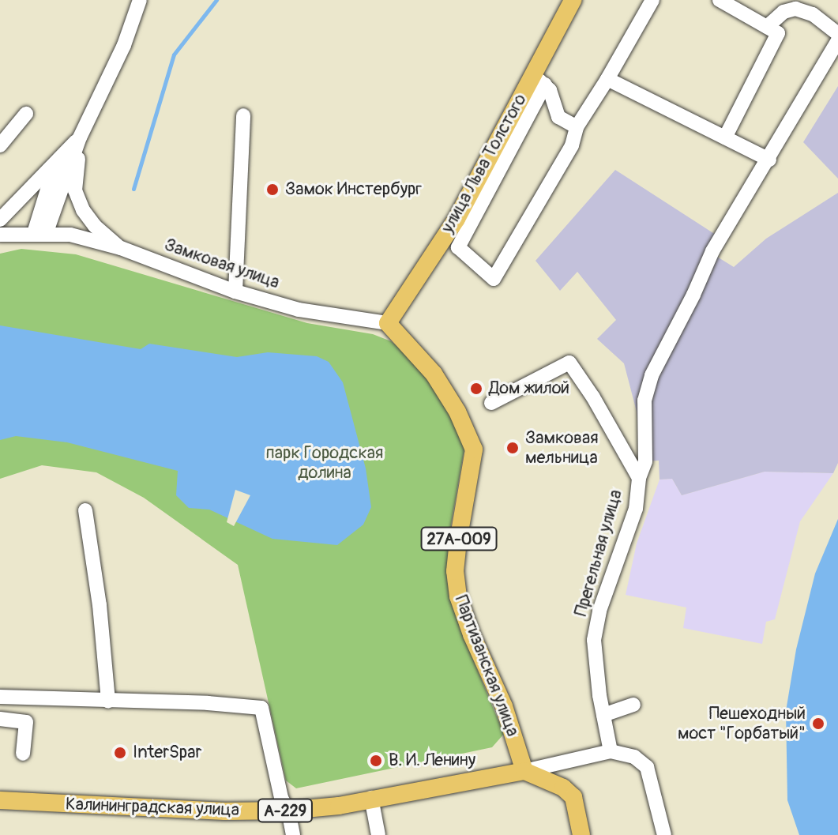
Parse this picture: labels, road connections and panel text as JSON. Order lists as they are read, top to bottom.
{
  "streets": {
    "main road": [
      "улица Льва Толстого",
      "27А-009",
      "Партизанская улица",
      "Калининградская улица",
      "А-229"
    ],
    "street": ["Замковая улица", "Прегельная улица"]
  },
  "crossings": [
    ["улица Льва Толстого", "Замковая улица"],
    ["улица Льва Толстого", "Партизанская улица"],
    ["Замковая улица", "Партизанская улица"],
    ["Партизанская улица", "Калининградская улица"]
  ],
  "parks": ["парк Городская долина"],
  "places": [
    "Замок Инстербург",
    "Дом жилой",
    "Замковая мельница",
    "Пешеходный мост \"Горбатый\"",
    "InterSpar",
    "В. И. Ленину"
  ]
}
